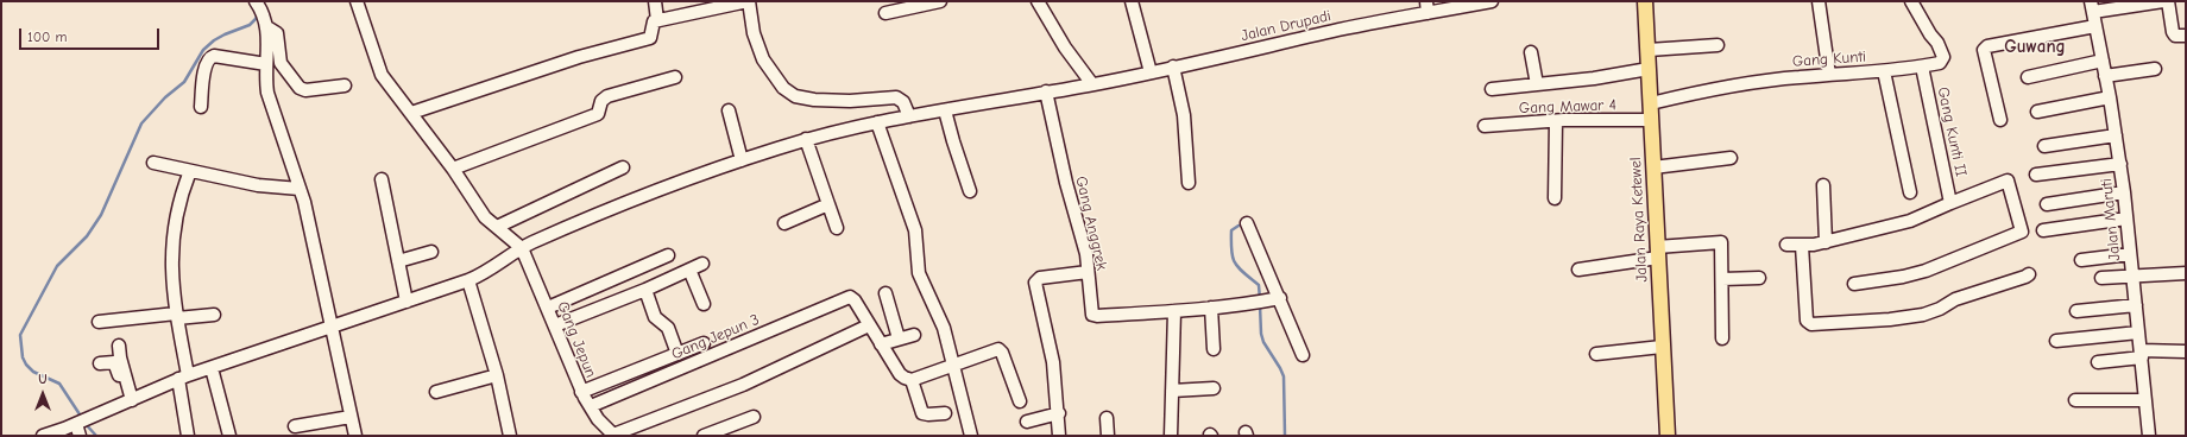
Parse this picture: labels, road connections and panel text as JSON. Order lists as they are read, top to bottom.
{
  "streets": {
    "main road": ["Jalan Raya Ketewel"],
    "street": [
      "Jalan Drupadi",
      "Gang Kunti",
      "Gang Mawar 4",
      "Gang Kunti II",
      "Jalan Maruti",
      "Gang Anggrek",
      "Gang Jepun 3",
      "Gang Jepun"
    ]
  },
  "crossings": [
    ["Jalan Drupadi", "Gang Anggrek"],
    ["Jalan Drupadi", "Gang Jepun"],
    ["Gang Kunti", "Gang Kunti II"],
    ["Gang Kunti", "Jalan Raya Ketewel"],
    ["Gang Mawar 4", "Jalan Raya Ketewel"],
    ["Gang Jepun 3", "Gang Jepun"]
  ],
  "districts": ["Guwang"],
  "scale_bar": "100 m",
  "north": "top"
}
